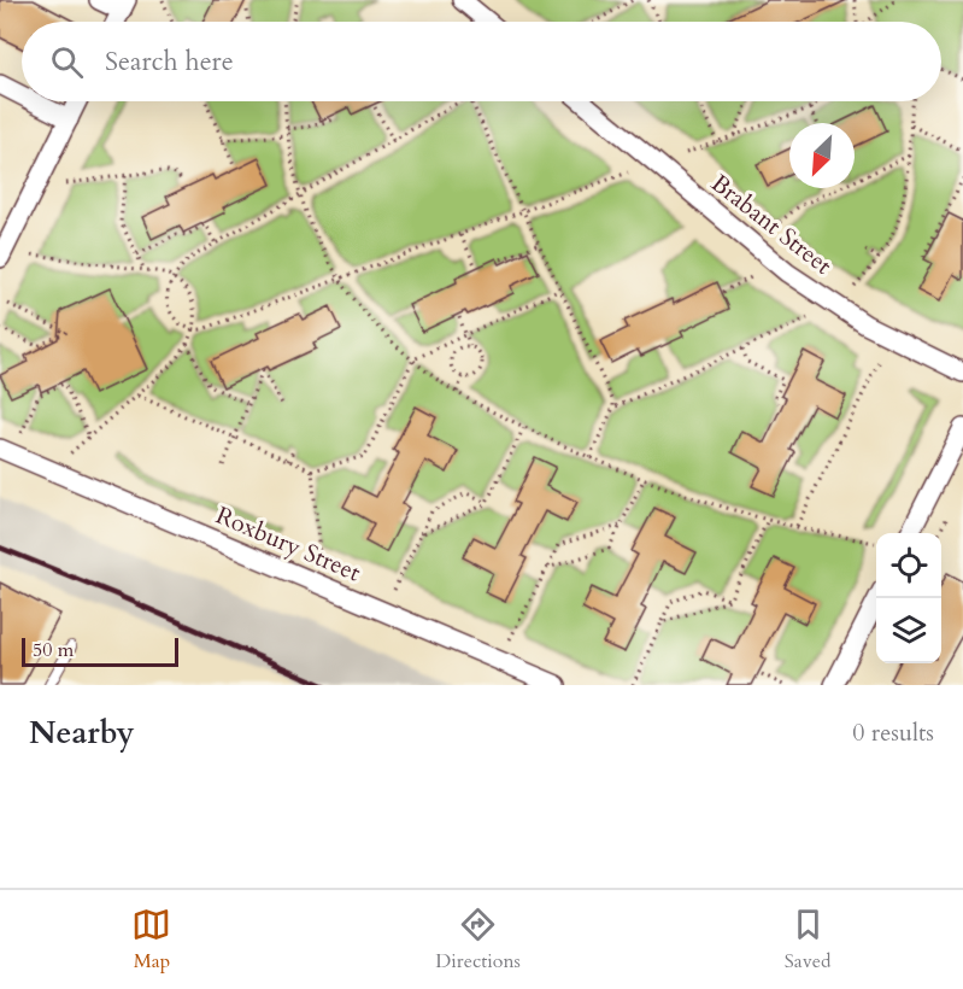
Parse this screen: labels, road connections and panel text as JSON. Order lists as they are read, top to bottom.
{
  "streets": {
    "street": ["Brabant Street", "Roxbury Street"]
  },
  "scale_bar": "50 m",
  "north": "bottom left",
  "page": {
    "search": "Search here",
    "scale": "50 m",
    "heading": ["Nearby", "0 results"],
    "nav": ["Map", "Directions", "Saved"]
  }
}
